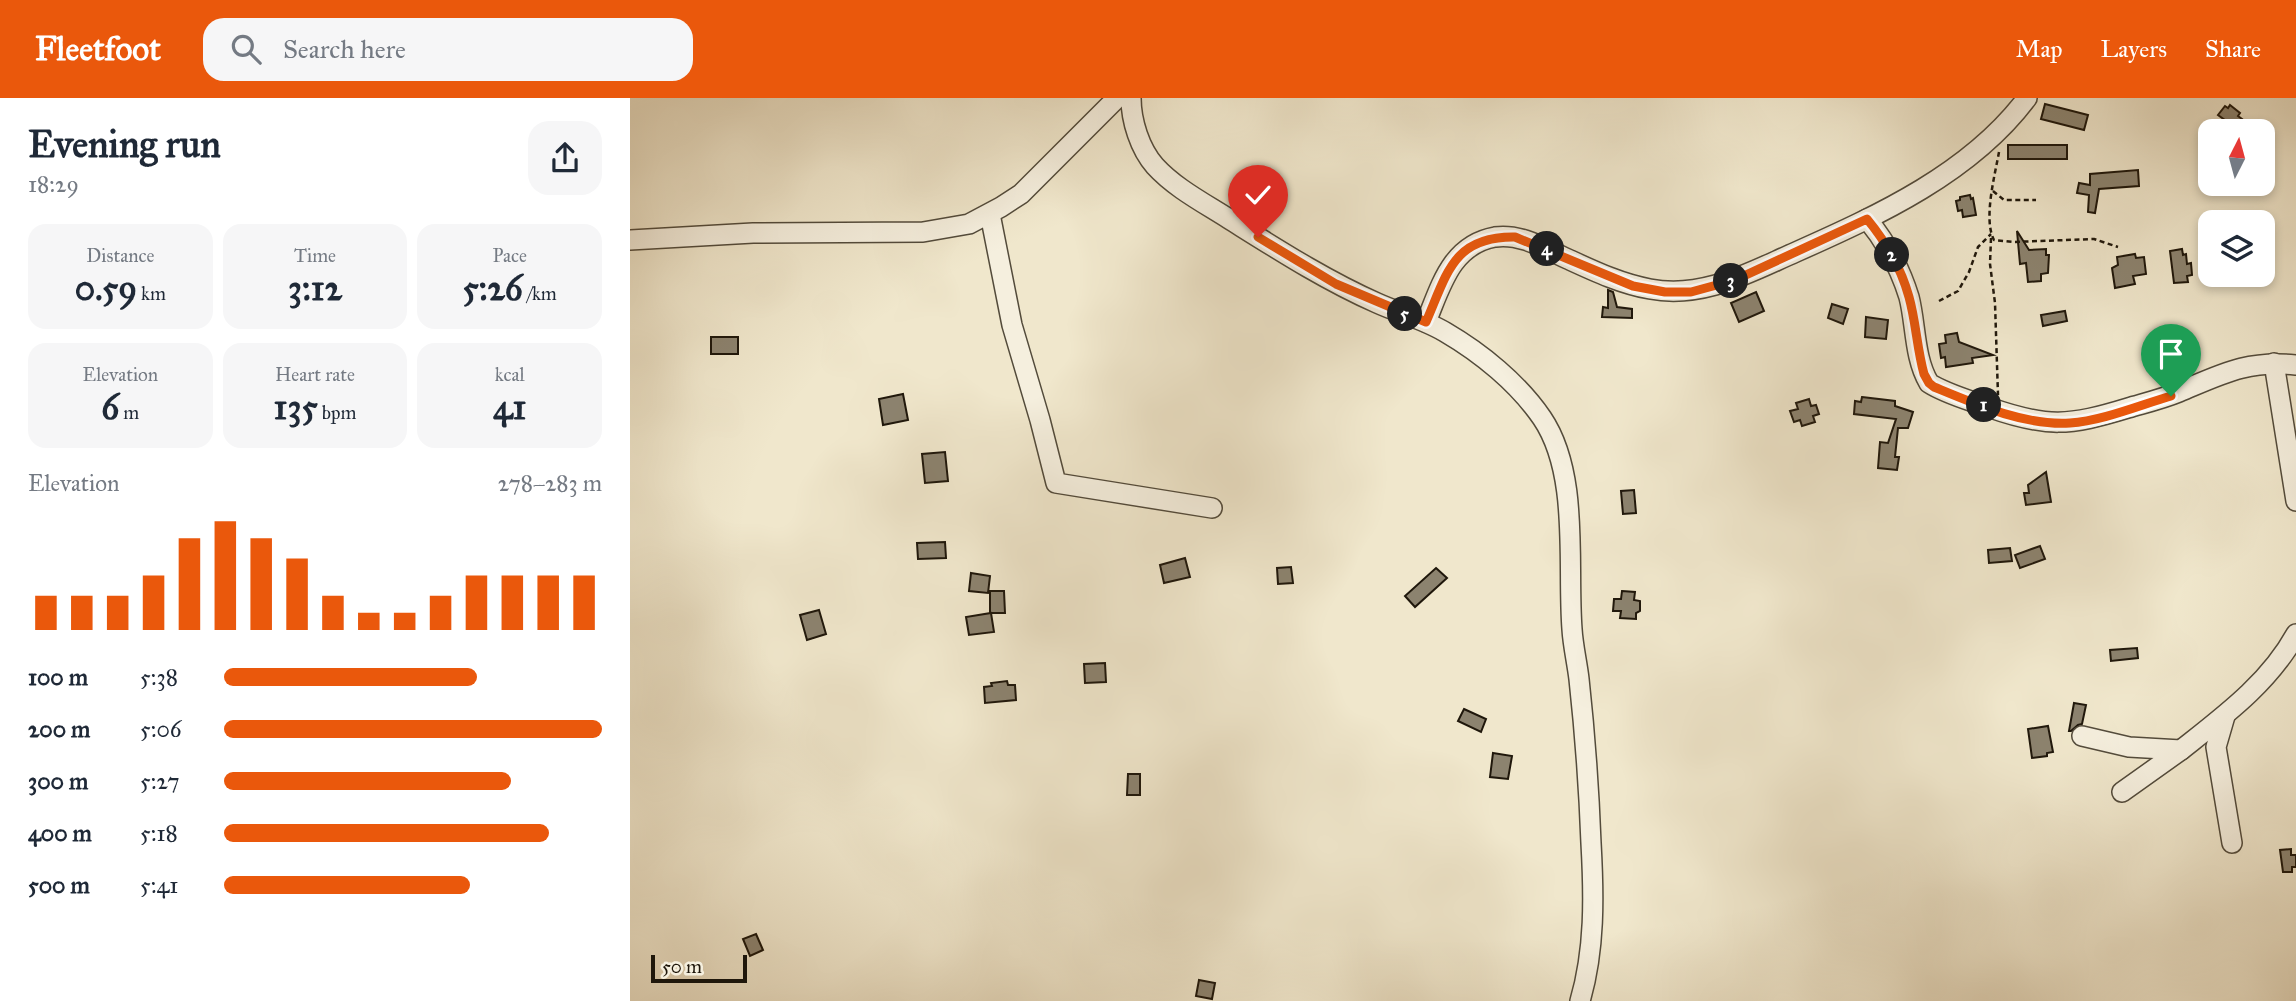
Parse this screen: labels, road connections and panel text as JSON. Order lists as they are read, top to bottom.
{
  "scale_bar": "50 m",
  "north": "top",
  "page": {
    "header": "Fleetfoot",
    "search": "Search here",
    "nav": ["Map", "Layers", "Share"],
    "heading": ["Evening run", "18:29"],
    "stats": [
      ["Distance", "0.59 km"],
      ["Time", "3:12"],
      ["Pace", "5:26 /km"],
      ["Elevation", "6 m"],
      ["Heart rate", "135 bpm"],
      ["kcal", "41"]
    ],
    "pins": [
      "4",
      "2",
      "3",
      "5",
      "1"
    ],
    "chart": ["Elevation", "278–283 m"],
    "list": [
      {
        "name": "100 m",
        "note": "5:38"
      },
      {
        "name": "200 m",
        "note": "5:06"
      },
      {
        "name": "300 m",
        "note": "5:27"
      },
      {
        "name": "400 m",
        "note": "5:18"
      },
      {
        "name": "500 m",
        "note": "5:41"
      }
    ],
    "scale": "50 m"
  }
}
